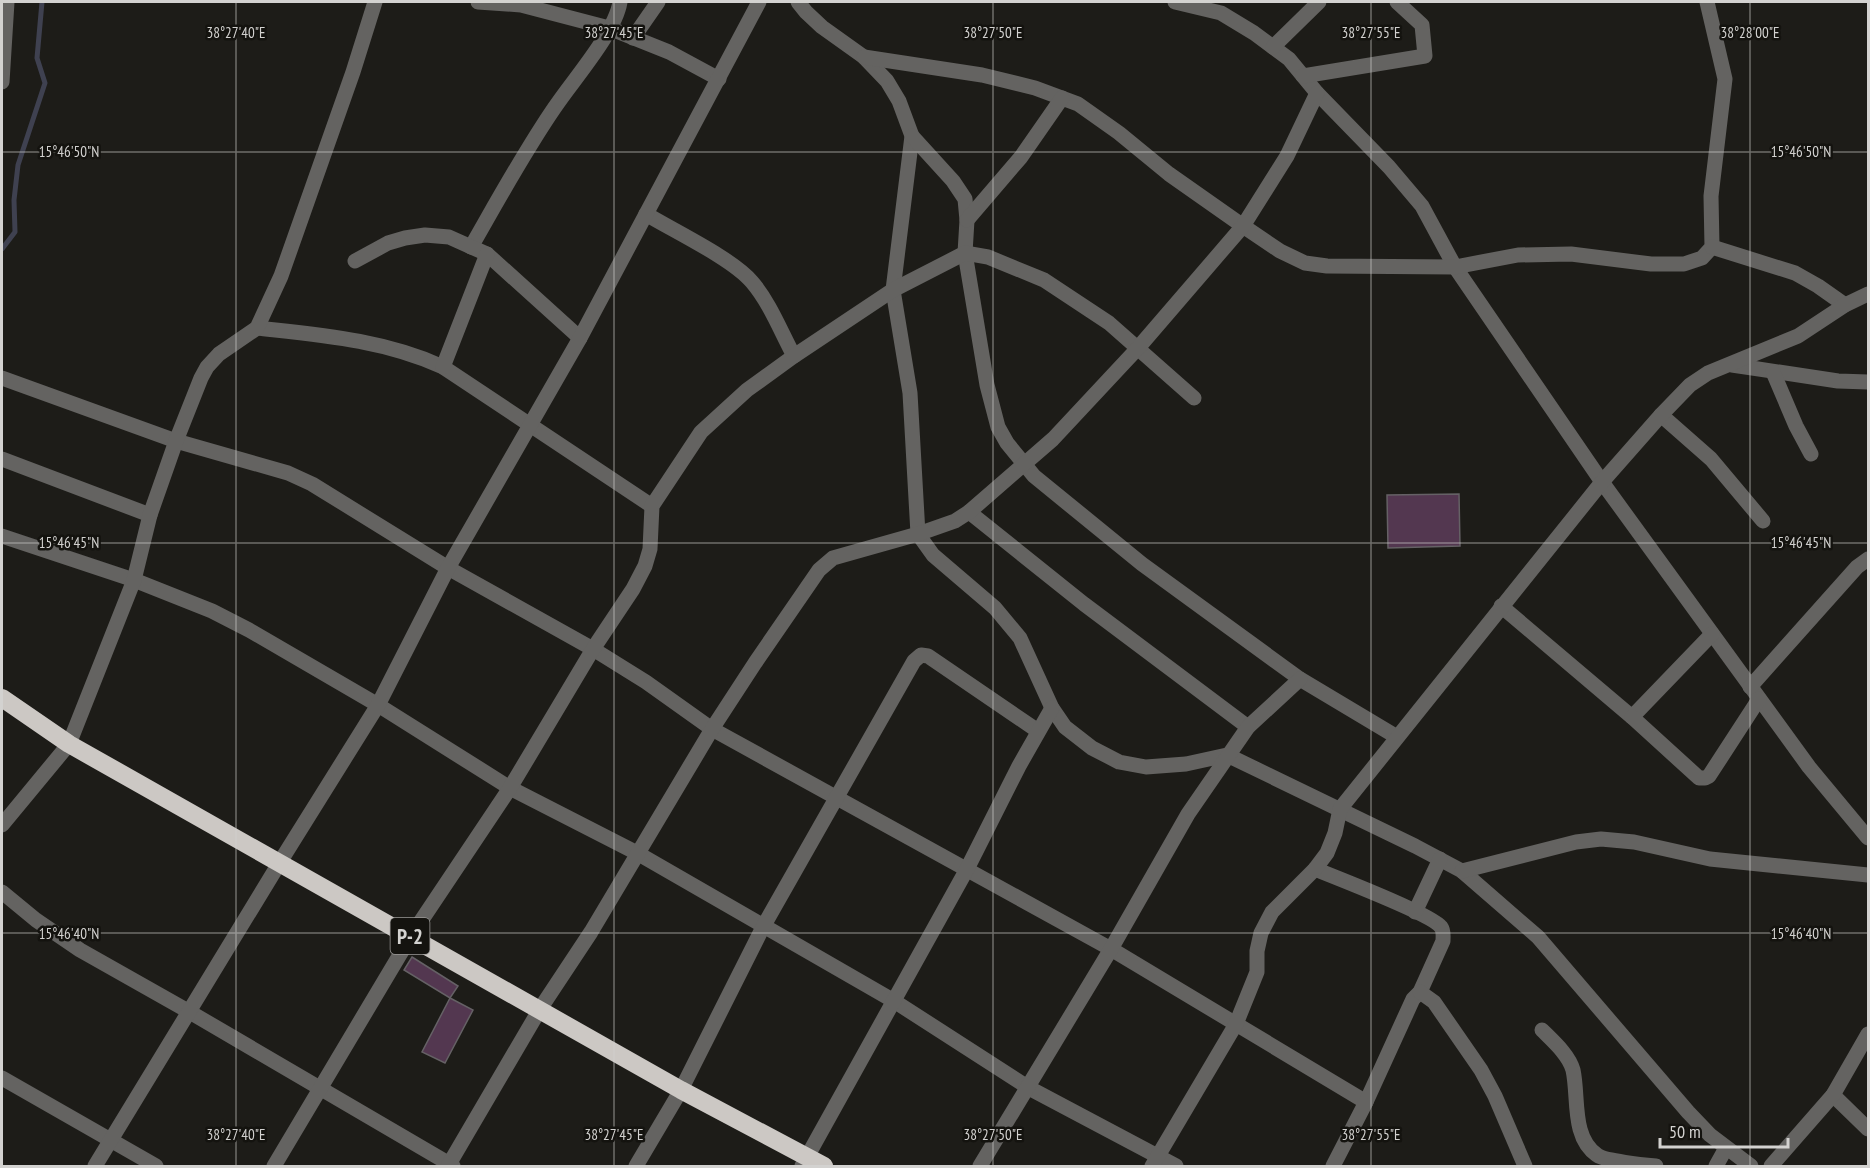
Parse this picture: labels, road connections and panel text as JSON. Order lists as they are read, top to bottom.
{
  "streets": {
    "highway": ["P-2"]
  },
  "scale_bar": "50 m",
  "coordinates": [
    "38°27'40\"E",
    "38°27'45\"E",
    "38°27'50\"E",
    "38°27'55\"E",
    "38°28'00\"E",
    "15°46'50\"N",
    "15°46'45\"N",
    "15°46'40\"N"
  ]
}
